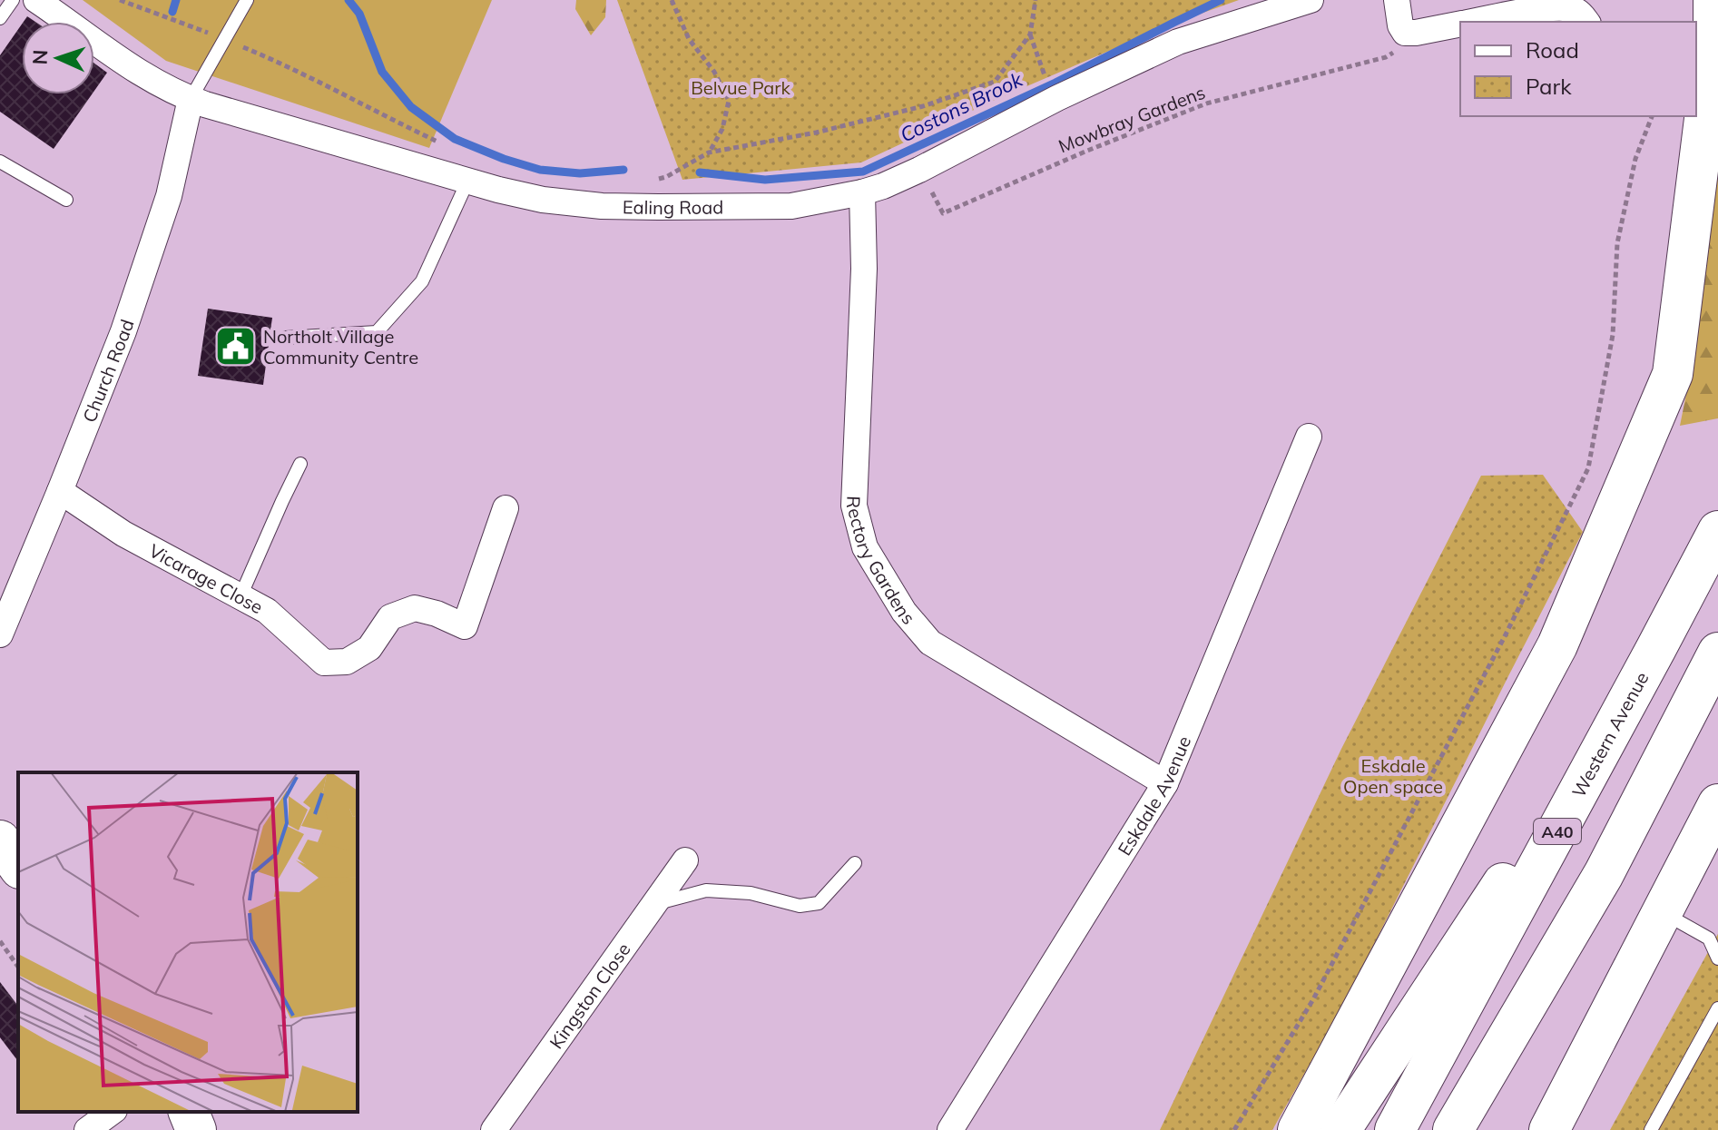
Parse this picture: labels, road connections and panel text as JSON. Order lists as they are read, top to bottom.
{
  "streets": {
    "main road": ["Western Avenue", "A40"],
    "street": [
      "Ealing Road",
      "Church Road",
      "Rectory Gardens",
      "Vicarage Close",
      "Eskdale Avenue",
      "Kingston Close"
    ],
    "path": ["Mowbray Gardens"]
  },
  "crossings": [
    ["Mowbray Gardens", "Ealing Road"],
    ["Ealing Road", "Church Road"],
    ["Ealing Road", "Rectory Gardens"],
    ["Church Road", "Vicarage Close"],
    ["Rectory Gardens", "Eskdale Avenue"],
    ["Western Avenue", "A40"]
  ],
  "water": ["Costons Brook"],
  "parks": ["Belvue Park", "Eskdale Open space"],
  "places": {
    "public building": ["Northolt Village Community Centre"]
  },
  "legend": ["Road", "Park"],
  "north": "left"
}
